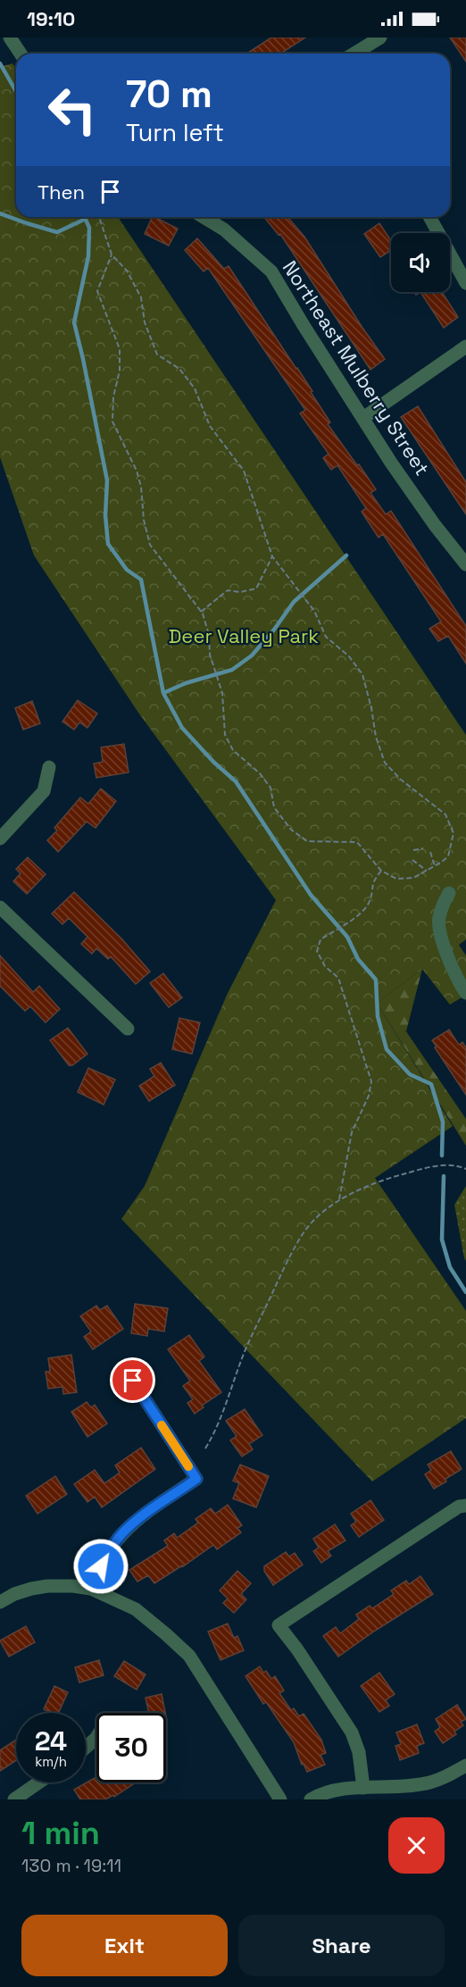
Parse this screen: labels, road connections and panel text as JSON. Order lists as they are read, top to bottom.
{
  "streets": {
    "street": ["Northeast Mulberry Street"]
  },
  "parks": ["Deer Valley Park"],
  "page": {
    "status": "19:10",
    "turn": ["70 m", "Turn left"],
    "then": "Then",
    "speed": "24 km/h",
    "limit": "30",
    "heading": ["1 min", "130 m · 19:11"],
    "buttons": ["Exit", "Share"]
  }
}
